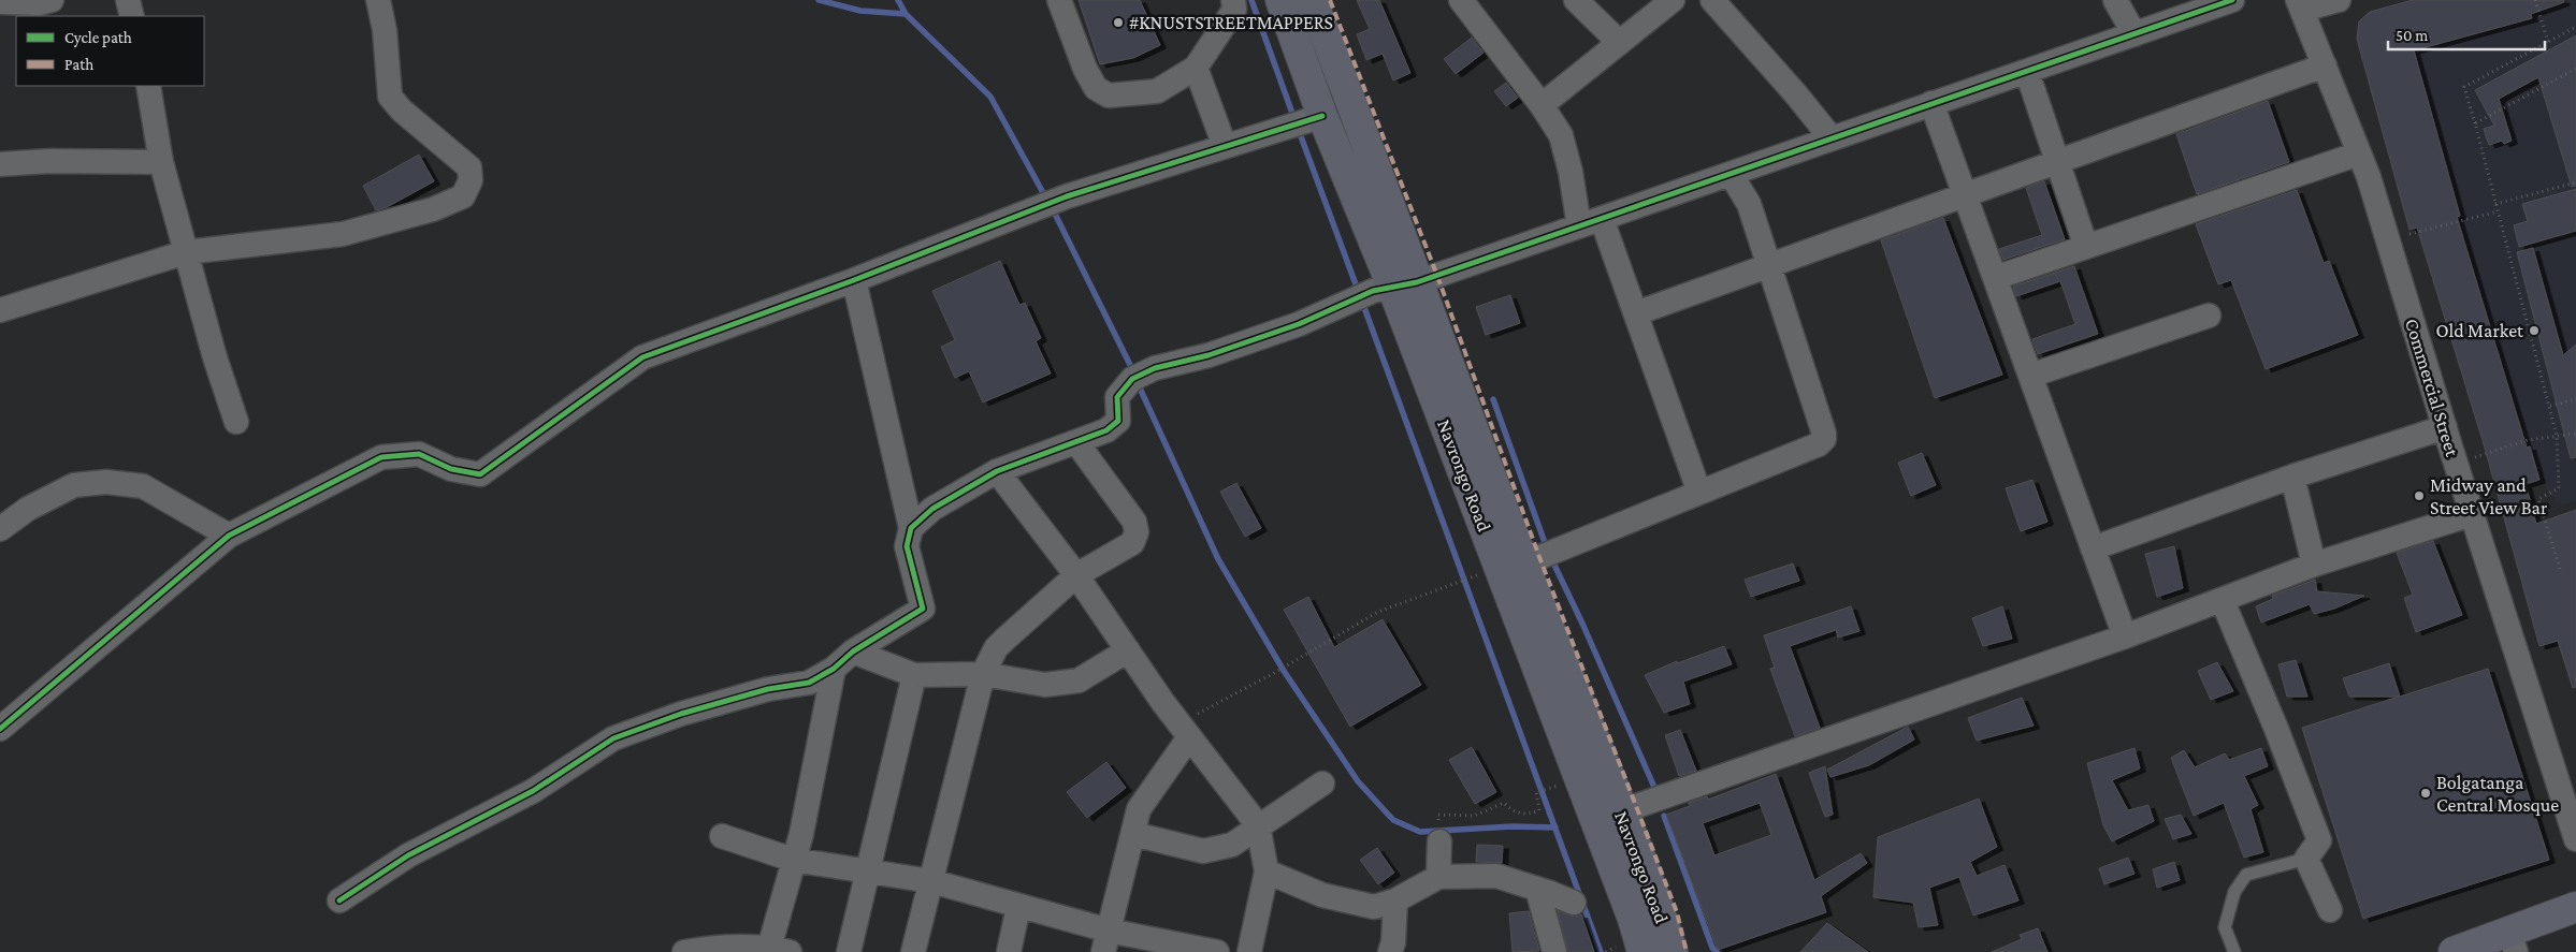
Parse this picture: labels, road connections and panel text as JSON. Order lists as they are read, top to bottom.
{
  "streets": {
    "highway": ["Navrongo Road"],
    "street": ["Commercial Street"]
  },
  "places": [
    "#KNUSTSTREETMAPPERS",
    "Old Market",
    "Midway and Street View Bar",
    "Bolgatanga Central Mosque"
  ],
  "legend": ["Cycle path", "Path"],
  "scale_bar": "50 m"
}
